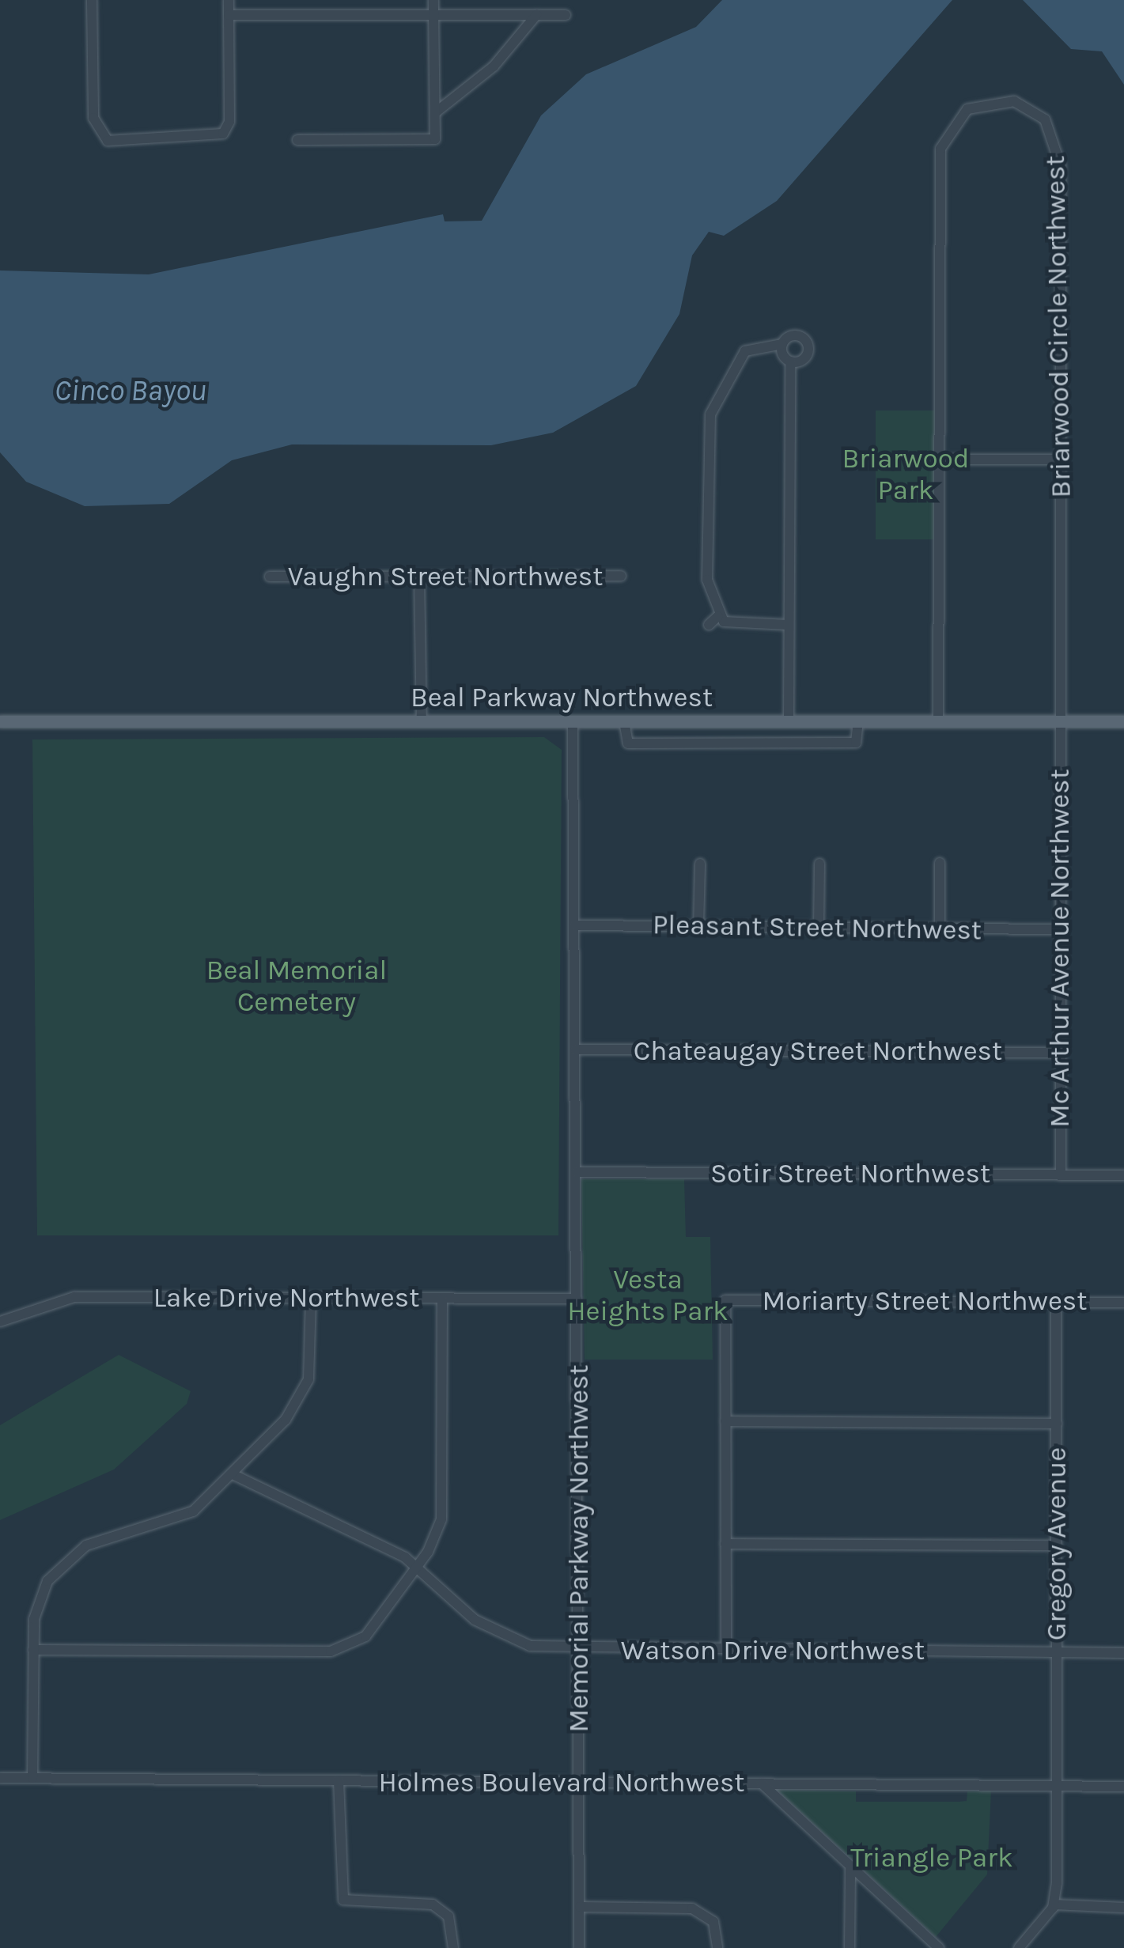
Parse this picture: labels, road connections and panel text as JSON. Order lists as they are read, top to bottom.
{
  "streets": {
    "main road": ["Beal Parkway Northwest"],
    "street": [
      "Briarwood Circle Northwest",
      "Vaughn Street Northwest",
      "Pleasant Street Northwest",
      "Mc Arthur Avenue Northwest",
      "Chateaugay Street Northwest",
      "Sotir Street Northwest",
      "Lake Drive Northwest",
      "Moriarty Street Northwest",
      "Gregory Avenue",
      "Memorial Parkway Northwest",
      "Watson Drive Northwest",
      "Holmes Boulevard Northwest"
    ]
  },
  "crossings": [
    ["Briarwood Circle Northwest", "Beal Parkway Northwest"],
    ["Briarwood Circle Northwest", "Mc Arthur Avenue Northwest"],
    ["Beal Parkway Northwest", "Mc Arthur Avenue Northwest"],
    ["Beal Parkway Northwest", "Memorial Parkway Northwest"],
    ["Pleasant Street Northwest", "Mc Arthur Avenue Northwest"],
    ["Pleasant Street Northwest", "Memorial Parkway Northwest"],
    ["Mc Arthur Avenue Northwest", "Chateaugay Street Northwest"],
    ["Mc Arthur Avenue Northwest", "Sotir Street Northwest"],
    ["Chateaugay Street Northwest", "Memorial Parkway Northwest"],
    ["Sotir Street Northwest", "Memorial Parkway Northwest"],
    ["Lake Drive Northwest", "Memorial Parkway Northwest"],
    ["Moriarty Street Northwest", "Gregory Avenue"],
    ["Gregory Avenue", "Watson Drive Northwest"],
    ["Gregory Avenue", "Holmes Boulevard Northwest"],
    ["Memorial Parkway Northwest", "Watson Drive Northwest"],
    ["Memorial Parkway Northwest", "Holmes Boulevard Northwest"]
  ],
  "water": ["Cinco Bayou"],
  "parks": [
    "Briarwood Park",
    "Beal Memorial Cemetery",
    "Vesta Heights Park",
    "Triangle Park"
  ]
}
